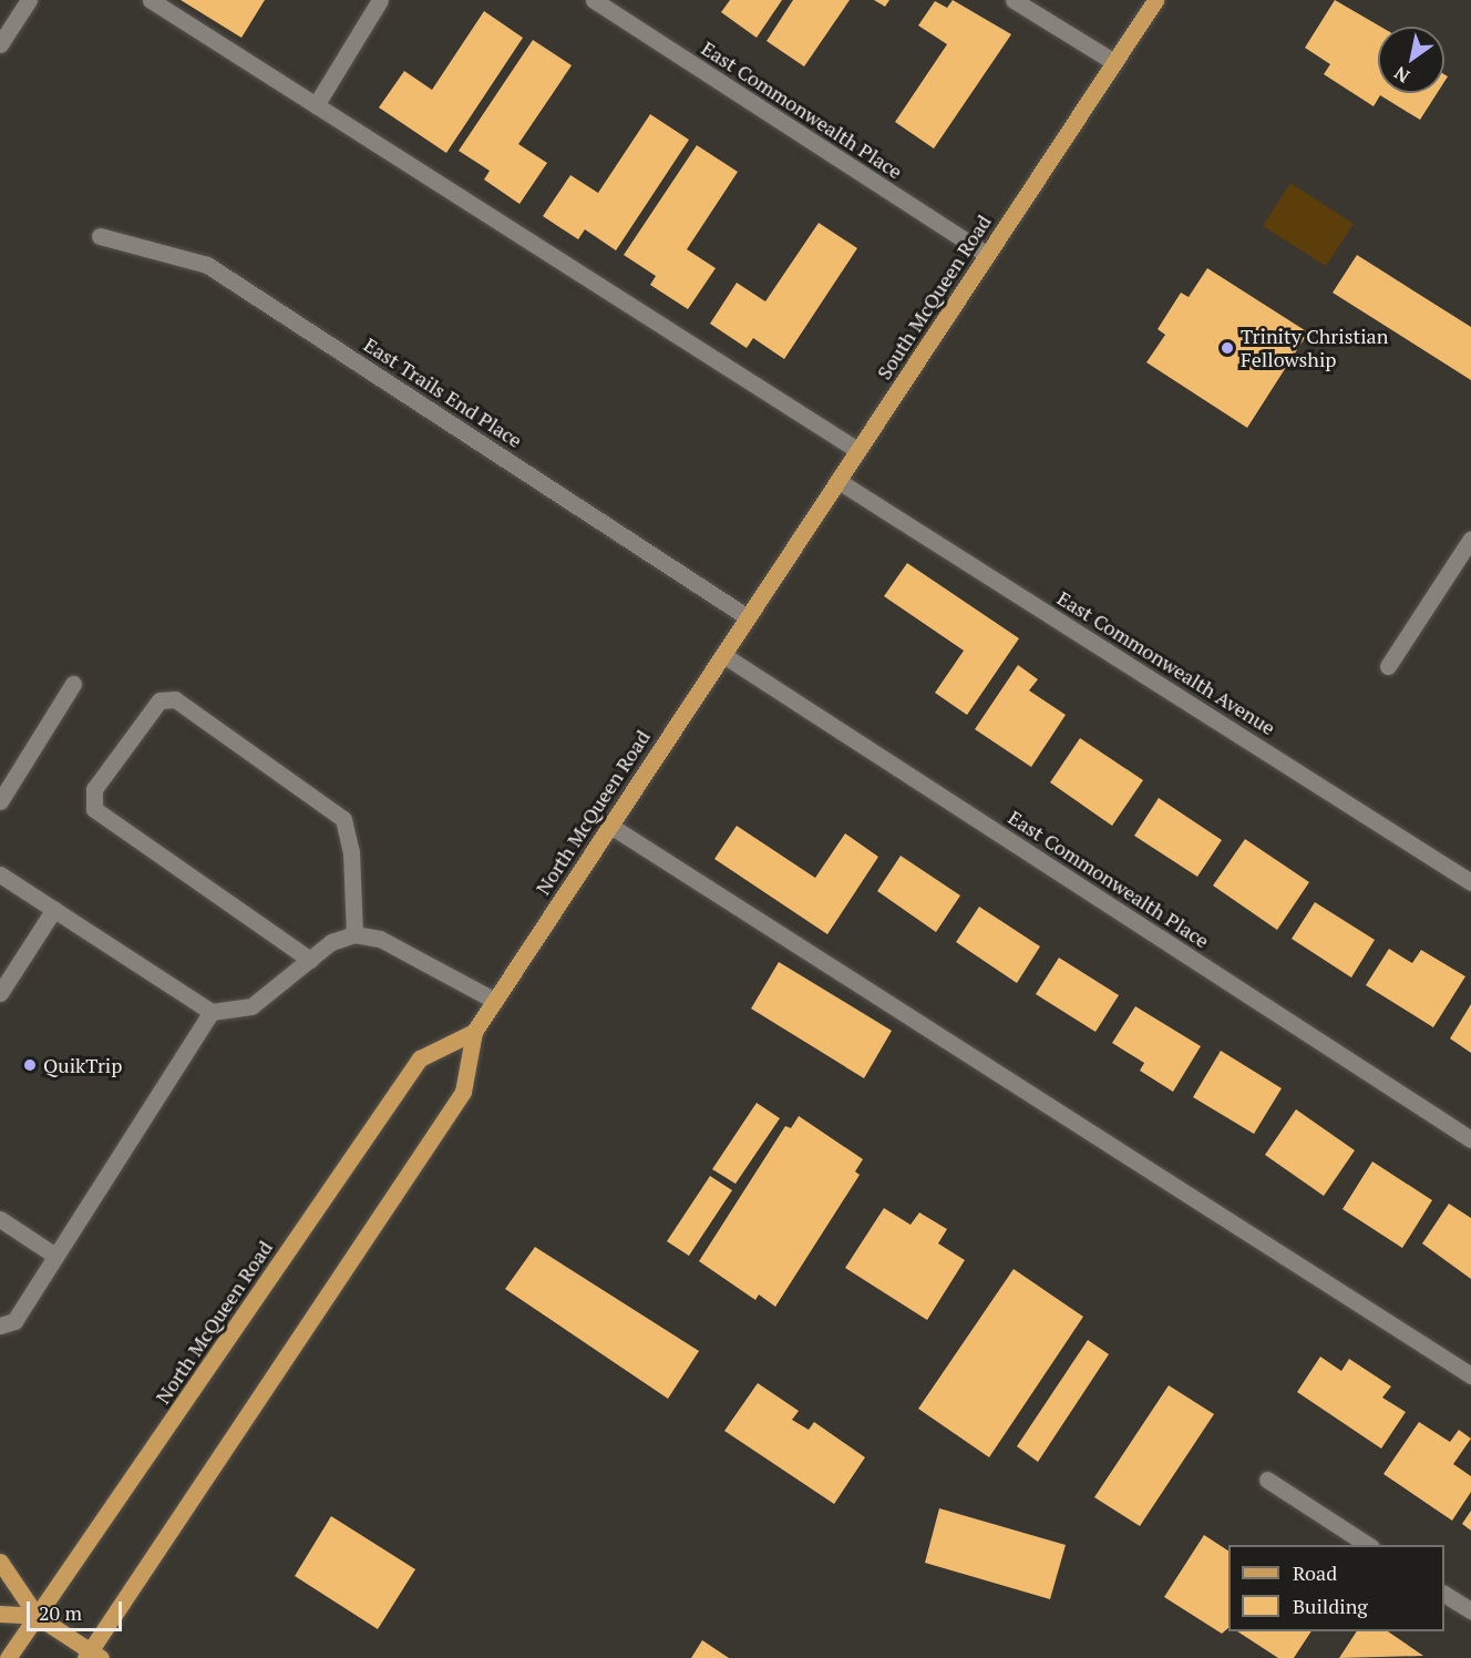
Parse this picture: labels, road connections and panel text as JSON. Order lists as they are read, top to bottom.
{
  "streets": {
    "main road": ["South McQueen Road", "North McQueen Road"],
    "street": ["East Commonwealth Place", "East Trails End Place", "East Commonwealth Avenue"]
  },
  "crossings": [
    ["East Commonwealth Place", "South McQueen Road"],
    ["East Commonwealth Place", "North McQueen Road"],
    ["South McQueen Road", "East Trails End Place"],
    ["South McQueen Road", "East Commonwealth Avenue"],
    ["South McQueen Road", "North McQueen Road"],
    ["East Trails End Place", "North McQueen Road"]
  ],
  "places": ["Trinity Christian Fellowship", "QuikTrip"],
  "legend": ["Road", "Building"],
  "scale_bar": "20 m",
  "north": "bottom left"
}
